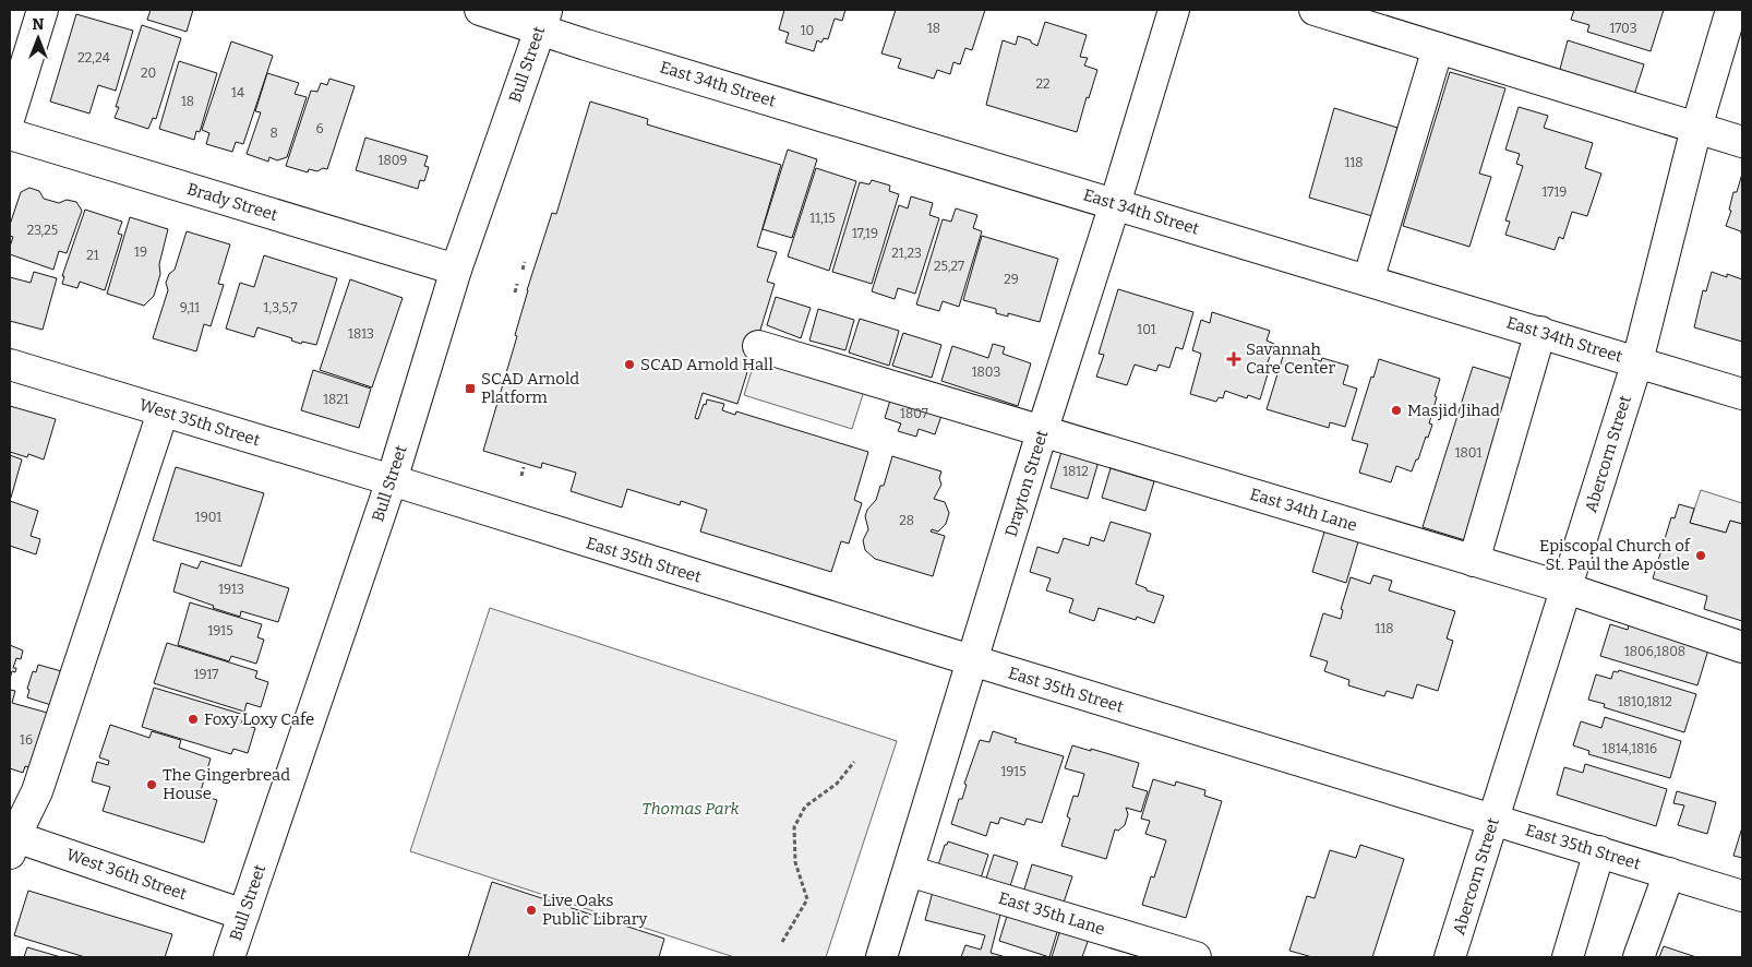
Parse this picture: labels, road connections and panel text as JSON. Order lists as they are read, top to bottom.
{
  "streets": {
    "street": [
      "Bull Street",
      "East 34th Street",
      "Brady Street",
      "West 35th Street",
      "Abercorn Street",
      "Drayton Street",
      "East 34th Lane",
      "East 35th Street",
      "West 36th Street",
      "East 35th Lane"
    ]
  },
  "crossings": [
    ["Bull Street", "East 34th Street"],
    ["Bull Street", "Brady Street"],
    ["Bull Street", "West 35th Street"],
    ["Bull Street", "East 35th Street"],
    ["Bull Street", "West 36th Street"],
    ["East 34th Street", "Abercorn Street"],
    ["East 34th Street", "Drayton Street"],
    ["West 35th Street", "East 35th Street"],
    ["Abercorn Street", "East 34th Lane"],
    ["Abercorn Street", "East 35th Street"],
    ["Drayton Street", "East 34th Lane"],
    ["Drayton Street", "East 35th Street"],
    ["Drayton Street", "East 35th Lane"]
  ],
  "parks": ["Thomas Park"],
  "places": {
    "health": ["Savannah Care Center"],
    "other": [
      "SCAD Arnold Hall",
      "Masjid Jihad",
      "Episcopal Church of St. Paul the Apostle",
      "Foxy Loxy Cafe",
      "The Gingerbread House",
      "Live Oaks Public Library"
    ],
    "transit": ["SCAD Arnold Platform"]
  },
  "house_numbers": [
    "18",
    "1703",
    "10",
    "22,24",
    "20",
    "22",
    "14",
    "18",
    "6",
    "8",
    "1809",
    "118",
    "1719",
    "11,15",
    "23,25",
    "17,19",
    "19",
    "21,23",
    "21",
    "25,27",
    "29",
    "9,11",
    "1,3,5,7",
    "101",
    "1813",
    "1803",
    "1821",
    "1807",
    "1801",
    "1812",
    "1901",
    "28",
    "1913",
    "118",
    "1915",
    "1806,1808",
    "1917",
    "1810,1812",
    "16",
    "1814,1816",
    "1915"
  ],
  "north": "top"
}
